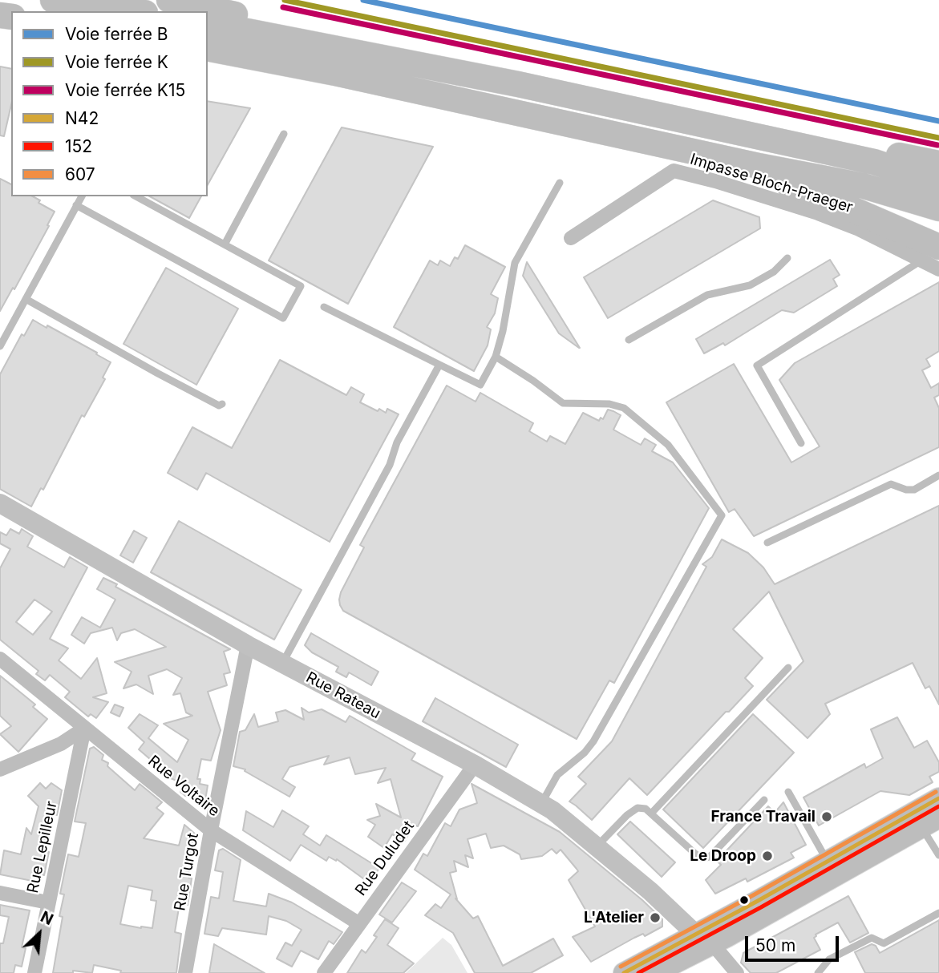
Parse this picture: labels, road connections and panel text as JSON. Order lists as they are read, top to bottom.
{
  "streets": {
    "street": [
      "Impasse Bloch-Praeger",
      "Rue Rateau",
      "Rue Voltaire",
      "Rue Lepilleur",
      "Rue Duludet",
      "Rue Turgot"
    ]
  },
  "crossings": [
    ["Rue Rateau", "Rue Duludet"],
    ["Rue Rateau", "Rue Turgot"],
    ["Rue Voltaire", "Rue Lepilleur"],
    ["Rue Voltaire", "Rue Duludet"],
    ["Rue Voltaire", "Rue Turgot"]
  ],
  "places": ["France Travail", "Le Droop", "L'Atelier"],
  "lines": [
    "rail line B",
    "rail line K",
    "rail line K15",
    "transit line 607",
    "transit line N42",
    "transit line 152"
  ],
  "legend": [
    "Voie ferrée B",
    "Voie ferrée K",
    "Voie ferrée K15",
    "N42",
    "152",
    "607"
  ],
  "scale_bar": "50 m",
  "north": "top right"
}
